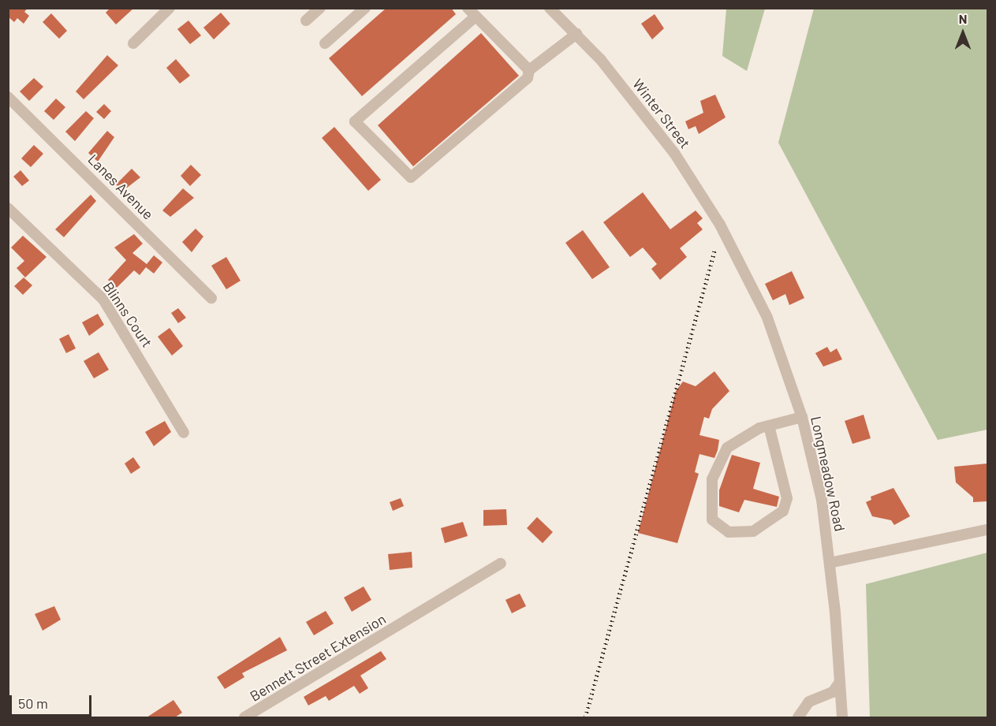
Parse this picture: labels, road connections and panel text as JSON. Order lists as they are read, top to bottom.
{
  "streets": {
    "street": [
      "Winter Street",
      "Lanes Avenue",
      "Blinns Court",
      "Longmeadow Road",
      "Bennett Street Extension"
    ]
  },
  "crossings": [
    ["Winter Street", "Longmeadow Road"]
  ],
  "scale_bar": "50 m",
  "north": "top"
}
